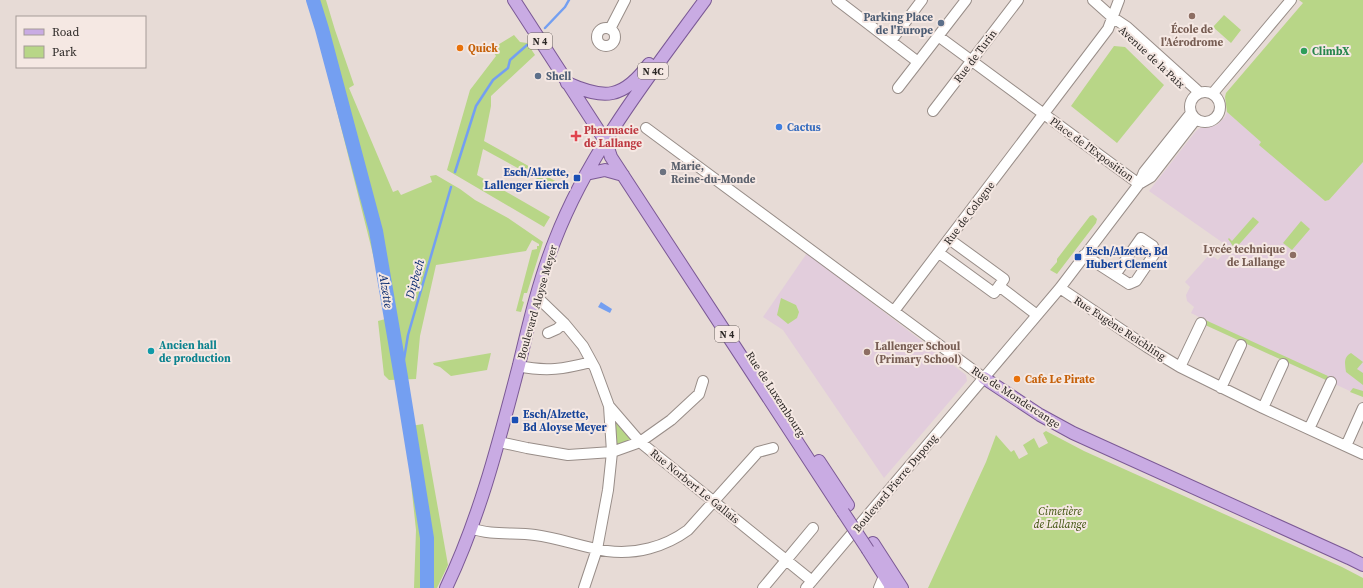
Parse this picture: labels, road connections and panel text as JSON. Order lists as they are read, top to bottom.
{
  "streets": {
    "main road": [
      "N 4",
      "N 4C",
      "Boulevard Aloyse Meyer",
      "Rue de Luxembourg",
      "Rue de Mondercange"
    ],
    "street": [
      "Rue de Turin",
      "Avenue de la Paix",
      "Place de l'Exposition",
      "Rue de Cologne",
      "Rue Eugène Reichling",
      "Boulevard Pierre Dupong",
      "Rue Norbert Le Gallais"
    ]
  },
  "crossings": [
    ["Avenue de la Paix", "Place de l'Exposition"],
    ["Avenue de la Paix", "Boulevard Pierre Dupong"],
    ["N 4C", "Boulevard Aloyse Meyer"],
    ["N 4C", "Rue de Luxembourg"],
    ["Place de l'Exposition", "Rue de Cologne"],
    ["Place de l'Exposition", "Boulevard Pierre Dupong"],
    ["Rue de Cologne", "Rue de Mondercange"],
    ["Boulevard Aloyse Meyer", "Rue de Luxembourg"],
    ["Rue Eugène Reichling", "Boulevard Pierre Dupong"],
    ["Rue de Mondercange", "Boulevard Pierre Dupong"],
    ["Boulevard Pierre Dupong", "Rue Norbert Le Gallais"]
  ],
  "water": ["Dipbech", "Alzette"],
  "parks": ["Cimetière de Lallange"],
  "places": {
    "other": [
      "École de l'Aérodrome",
      "Parking Place de l'Europe",
      "Quick",
      "ClimbX",
      "Shell",
      "Cactus",
      "Marie, Reine-du-Monde",
      "Lycée technique de Lallange",
      "Ancien hall de production",
      "Lallenger Schoul (Primary School)",
      "Cafe Le Pirate"
    ],
    "health": ["Pharmacie de Lallange"],
    "transit": ["Esch/Alzette, Lallenger Kierch", "Esch/Alzette, Bd Hubert Clement", "Esch/Alzette, Bd Aloyse Meyer"]
  },
  "legend": ["Road", "Park"]
}
